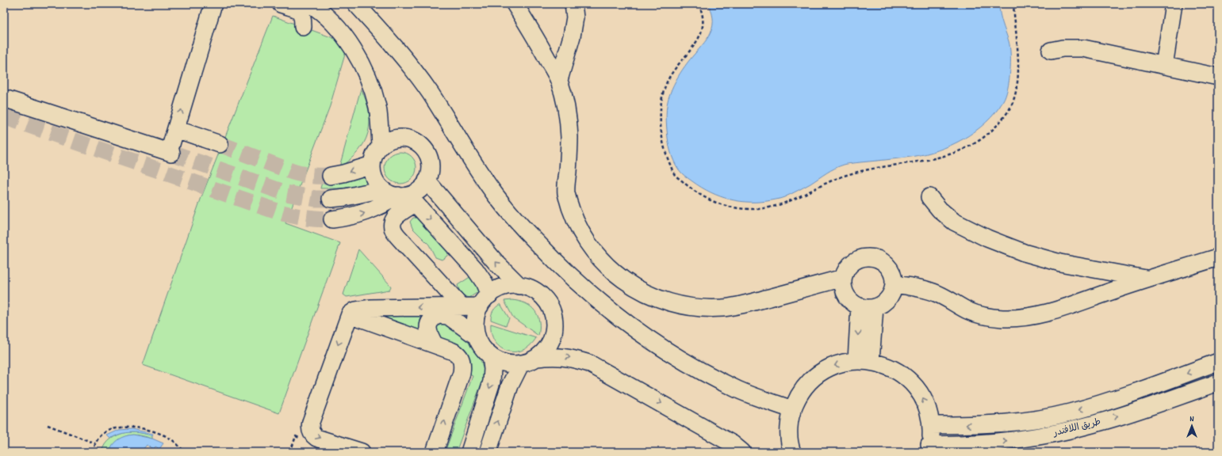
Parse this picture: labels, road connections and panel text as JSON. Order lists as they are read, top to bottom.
{
  "streets": {
    "street": ["طريق اللافندر"]
  },
  "north": "top"
}
